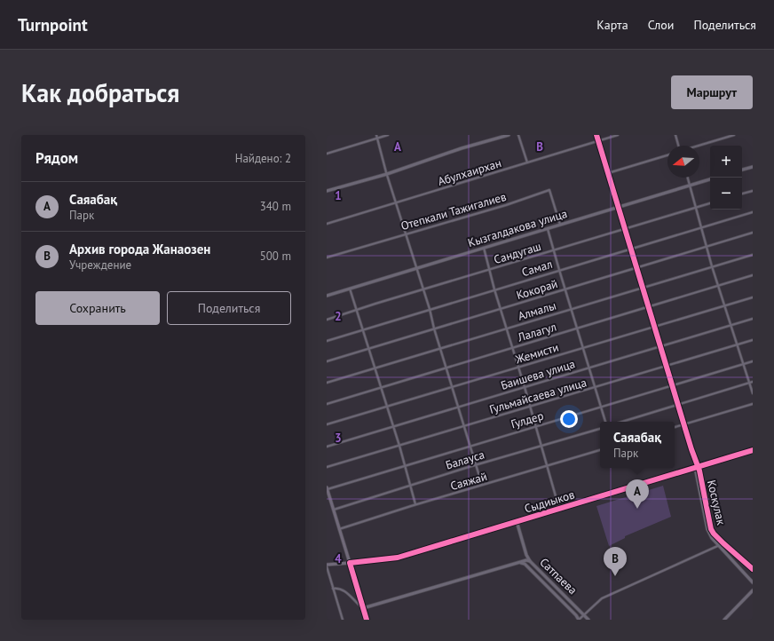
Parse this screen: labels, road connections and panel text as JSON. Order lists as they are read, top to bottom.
{
  "streets": {
    "main road": ["Сыдиыков"],
    "street": [
      "Абулхаирхан",
      "Отепкали Тажигалиев",
      "Кызгалдакова улица",
      "Сандугаш",
      "Самал",
      "Кокорай",
      "Алмалы",
      "Лалагул",
      "Жемисти",
      "Баишева улица",
      "Гульмайсаева улица",
      "Гулдер",
      "Балауса",
      "Саяжай",
      "Коскулак",
      "Сатпаева"
    ]
  },
  "crossings": [
    ["Отепкали Тажигалиев", "Кызгалдакова улица"],
    ["Сыдиыков", "Коскулак"]
  ],
  "north": "left",
  "page": {
    "header": "Turnpoint",
    "nav": ["Карта", "Слои", "Поделиться"],
    "buttons": [
      "Маршрут",
      ["Сохранить", "Поделиться"]
    ],
    "title": "Как добраться",
    "heading": ["Рядом", "Найдено: 2"],
    "map_buttons": ["+", "−"],
    "list": [
      {
        "mark": "A",
        "name": "Саяабақ",
        "note": "Парк",
        "value": "340 m"
      },
      {
        "mark": "B",
        "name": "Архив города Жанаозен",
        "note": "Учреждение",
        "value": "500 m"
      }
    ],
    "popup": ["Саяабақ", "Парк"],
    "pins": ["A", "B"]
  },
  "grid": {
    "columns": ["A", "B"],
    "rows": [
      "1",
      "2",
      "3",
      "4"
    ]
  }
}
